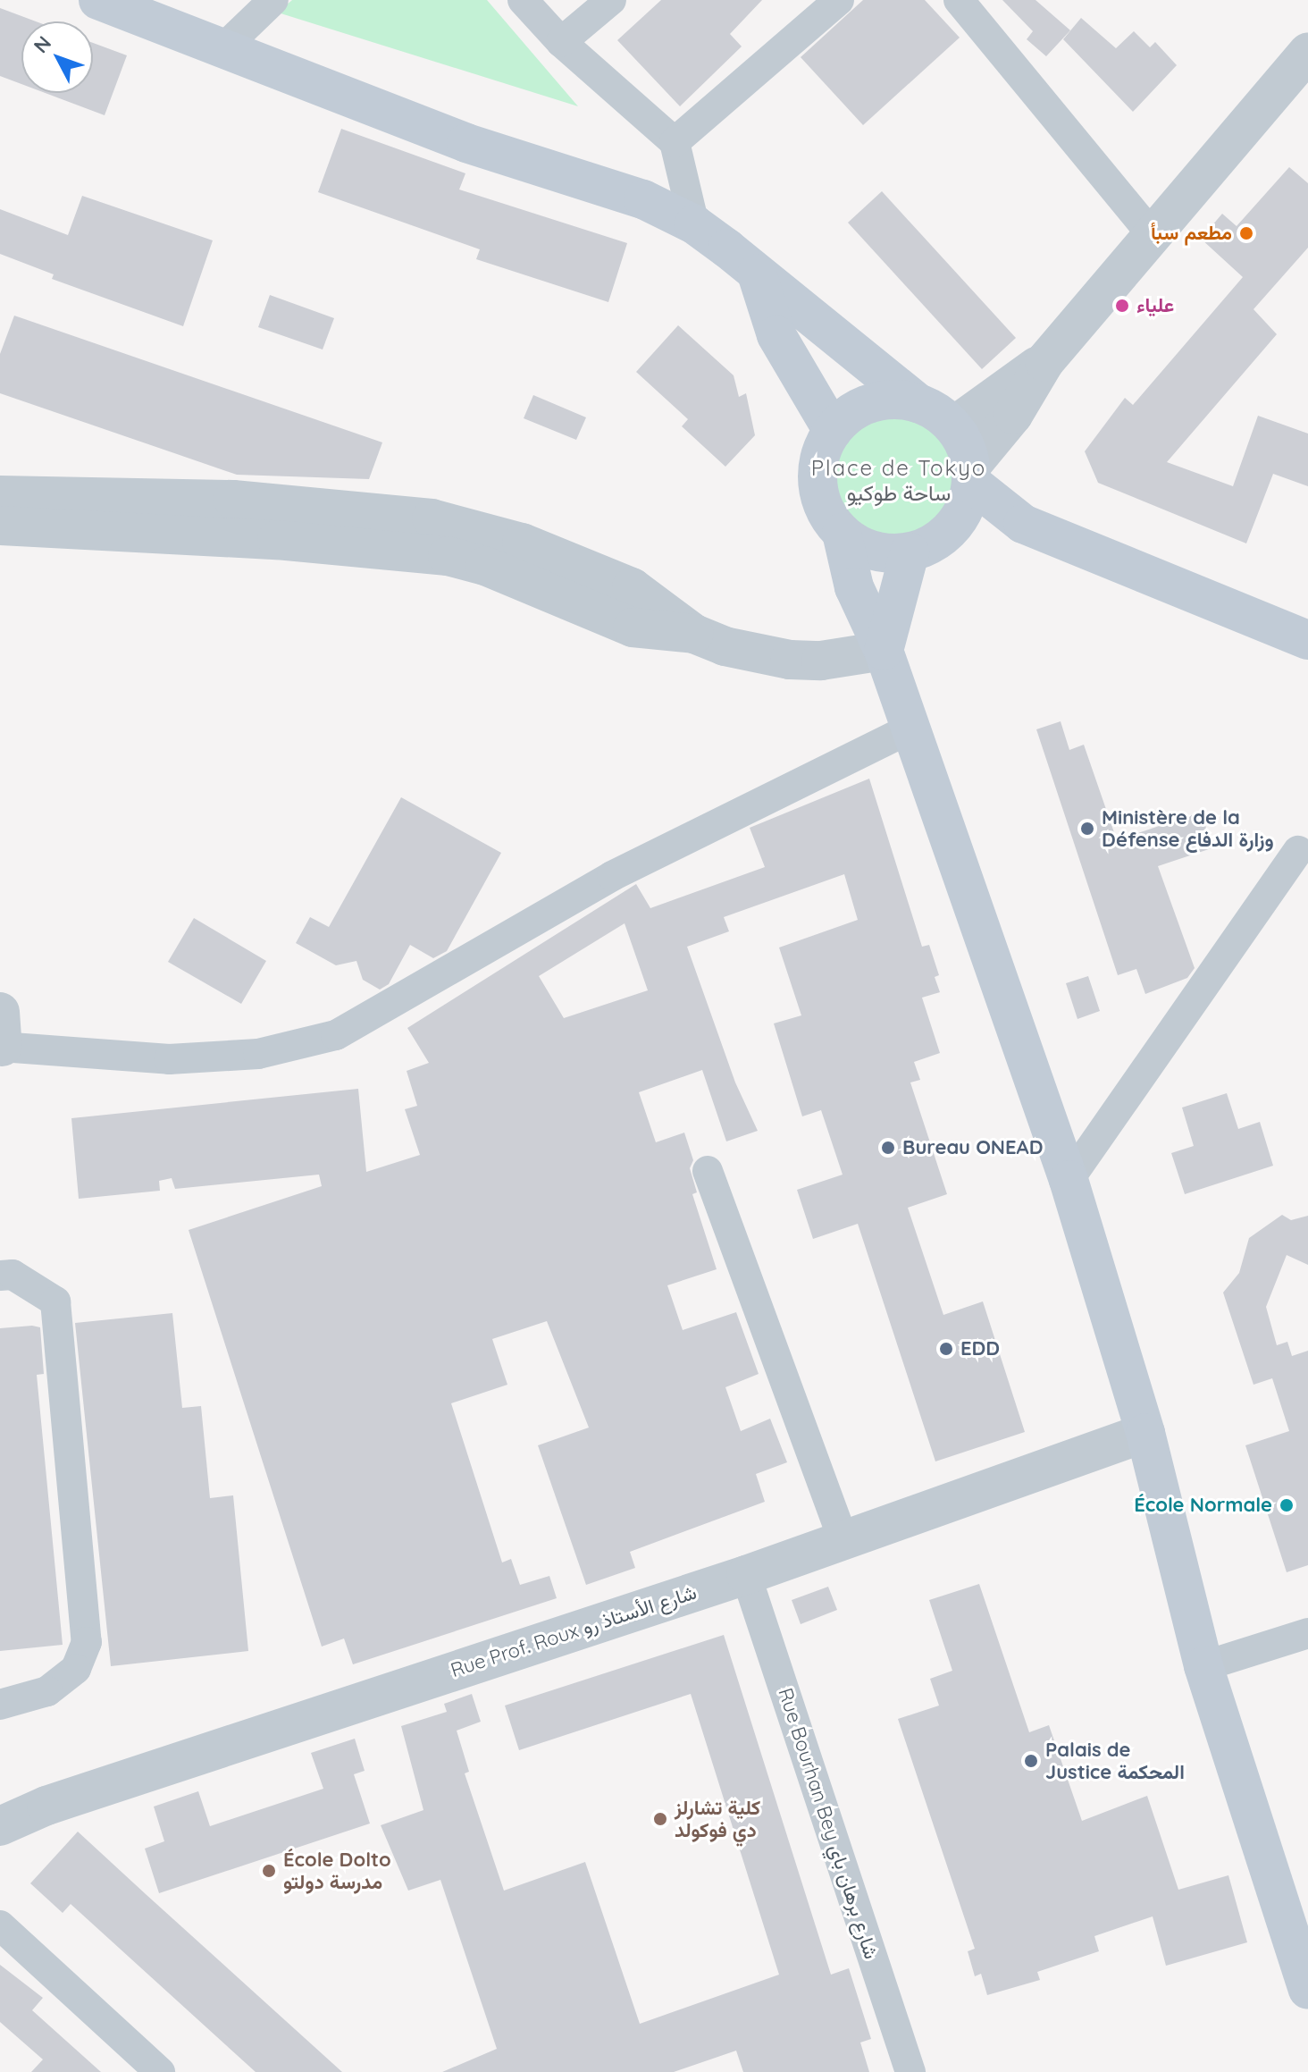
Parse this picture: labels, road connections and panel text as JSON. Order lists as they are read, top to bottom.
{
  "streets": {
    "street": ["Rue Prof. Roux شارع الأستاذ رو", "Rue Bourhan Bey شارع برهان باي"]
  },
  "crossings": [
    ["Rue Prof. Roux شارع الأستاذ رو", "Rue Bourhan Bey شارع برهان باي"]
  ],
  "districts": ["Place de Tokyo ساحة طوكيو"],
  "places": [
    "مطعم سبأ",
    "علياء",
    "Ministère de la Défense وزارة الدفاع",
    "Bureau ONEAD",
    "EDD",
    "École Normale",
    "Palais de Justice المحكمة",
    "كلية تشارلز دي فوكولد",
    "École Dolto مدرسة دولتو"
  ],
  "north": "top left"
}
